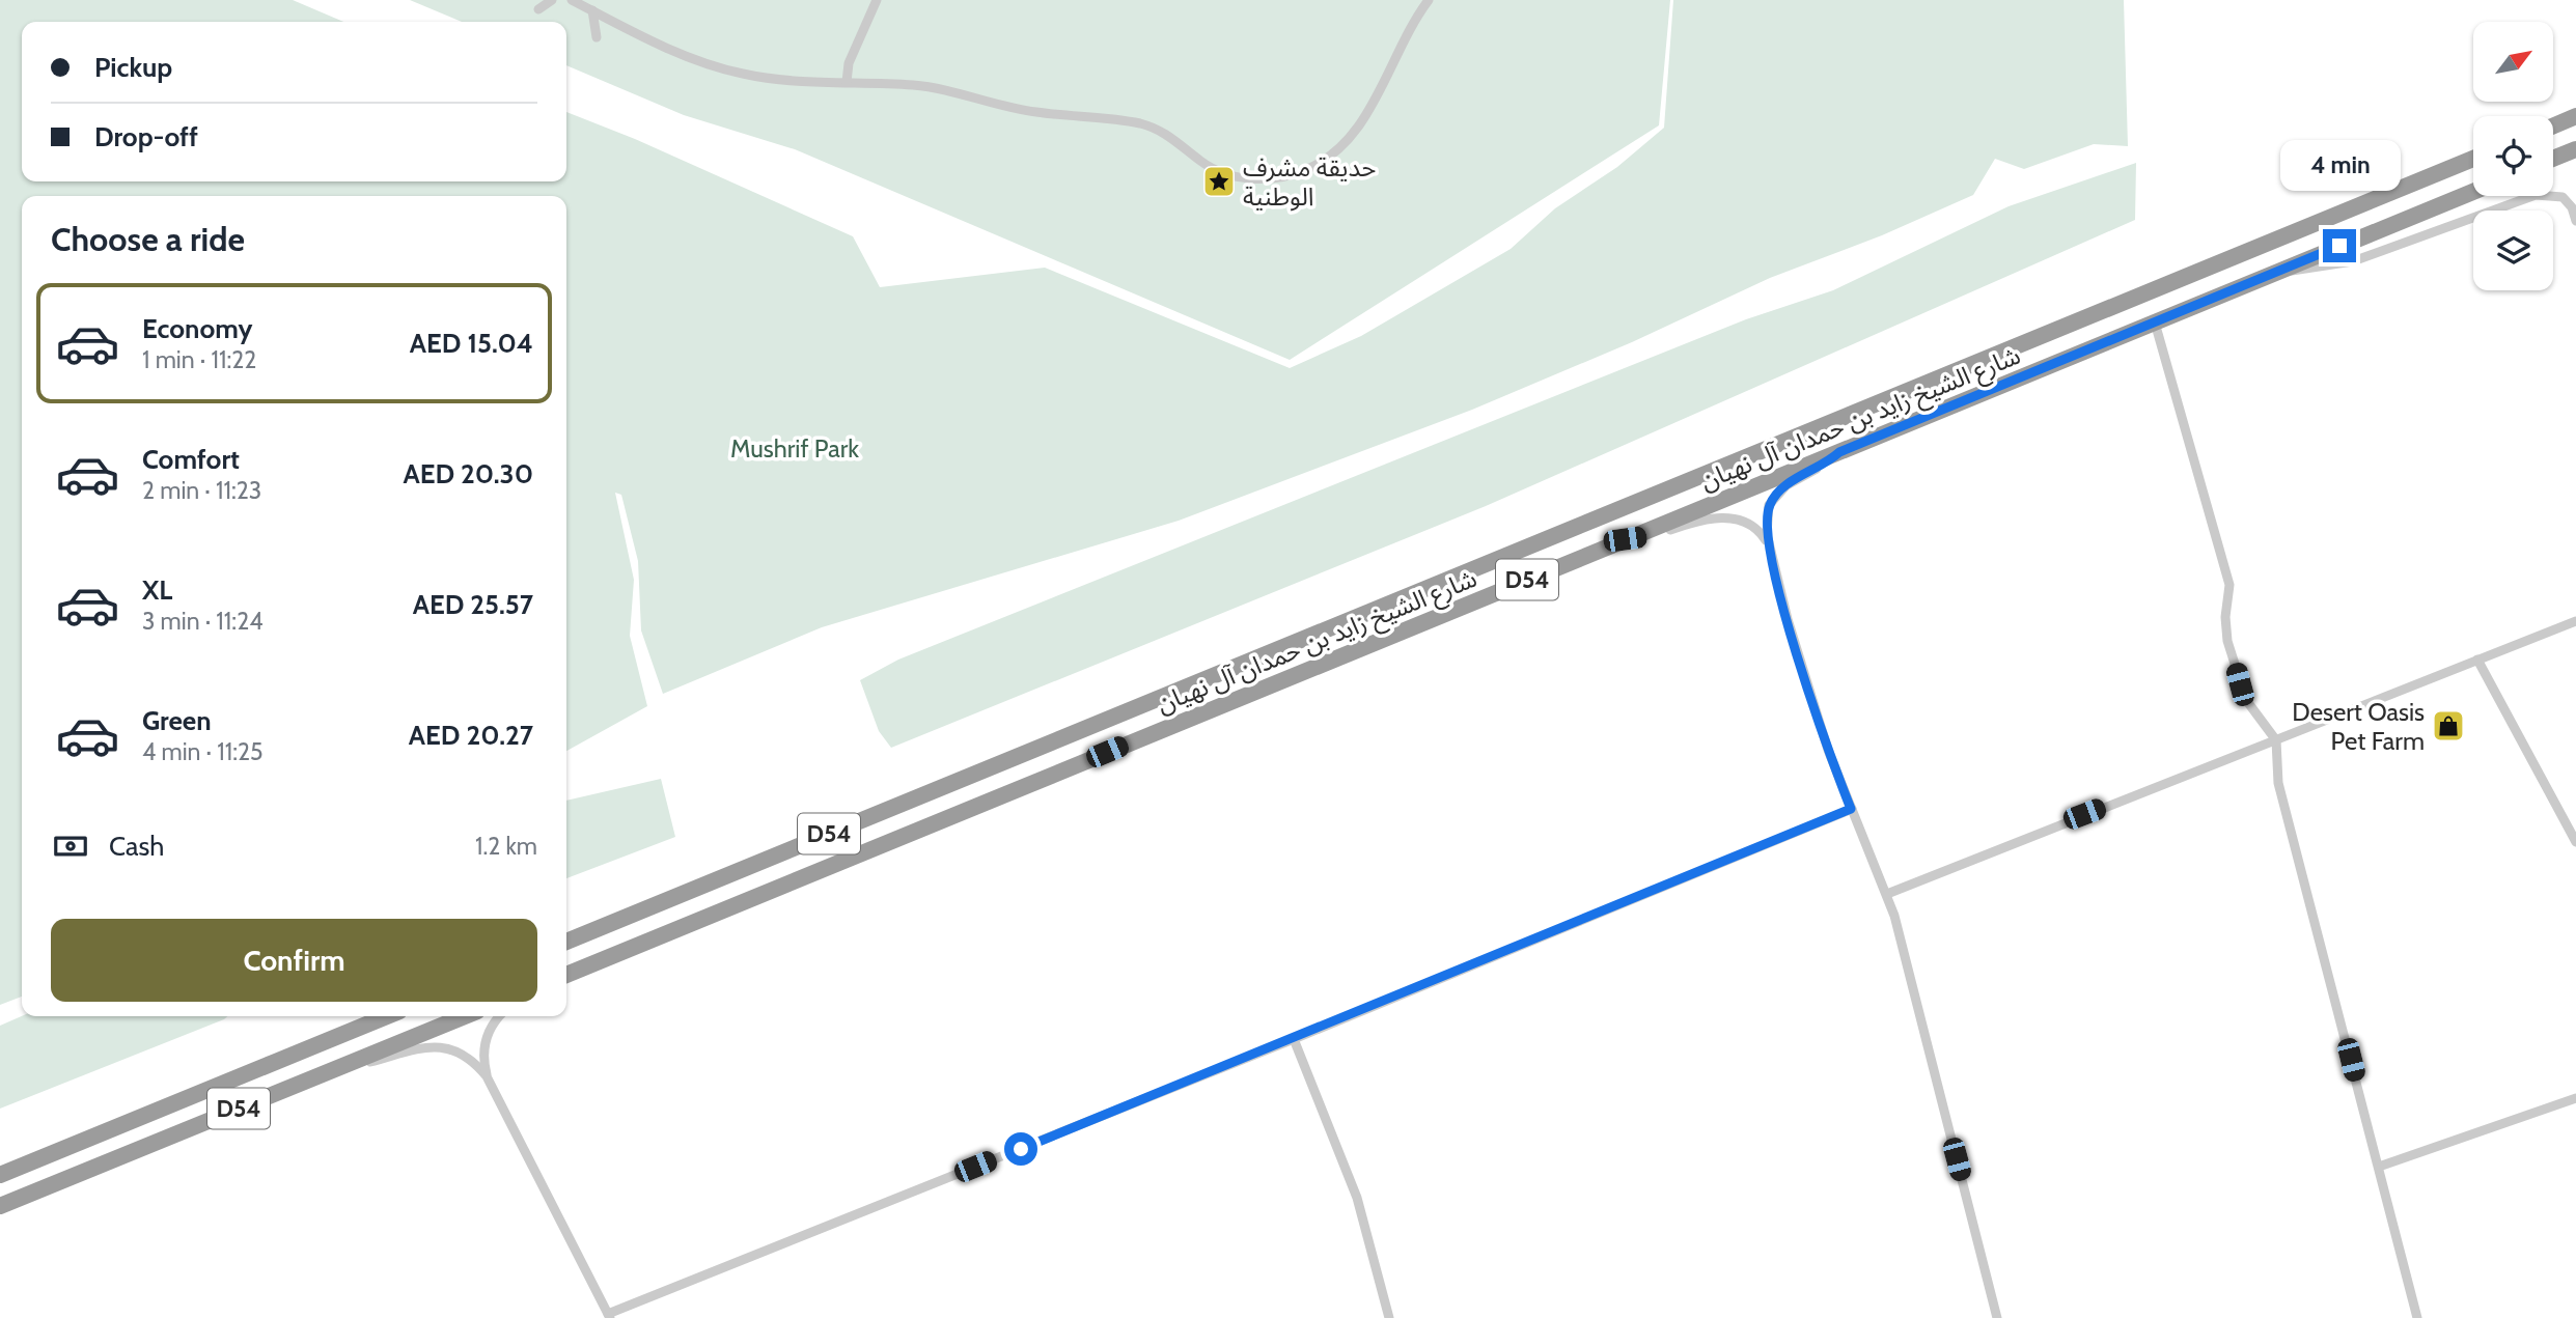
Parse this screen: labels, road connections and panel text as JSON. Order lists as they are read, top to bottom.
{
  "streets": {
    "highway": ["شارع الشيخ زايد بن حمدان آل نهيان", "D54"]
  },
  "parks": ["Mushrif Park"],
  "places": {
    "place": ["حديقة مشرف الوطنية"],
    "shop": ["Desert Oasis Pet Farm"]
  },
  "north": "top right",
  "page": {
    "banner": ["Pickup", "Drop-off"],
    "bubble": "4 min",
    "heading": "Choose a ride",
    "list": [
      {
        "name": "Economy",
        "note": "1 min · 11:22",
        "value": "AED 15.04"
      },
      {
        "name": "Comfort",
        "note": "2 min · 11:23",
        "value": "AED 20.30"
      },
      {
        "name": "XL",
        "note": "3 min · 11:24",
        "value": "AED 25.57"
      },
      {
        "name": "Green",
        "note": "4 min · 11:25",
        "value": "AED 20.27"
      }
    ],
    "pay": ["Cash", "1.2 km"],
    "buttons": "Confirm"
  }
}
